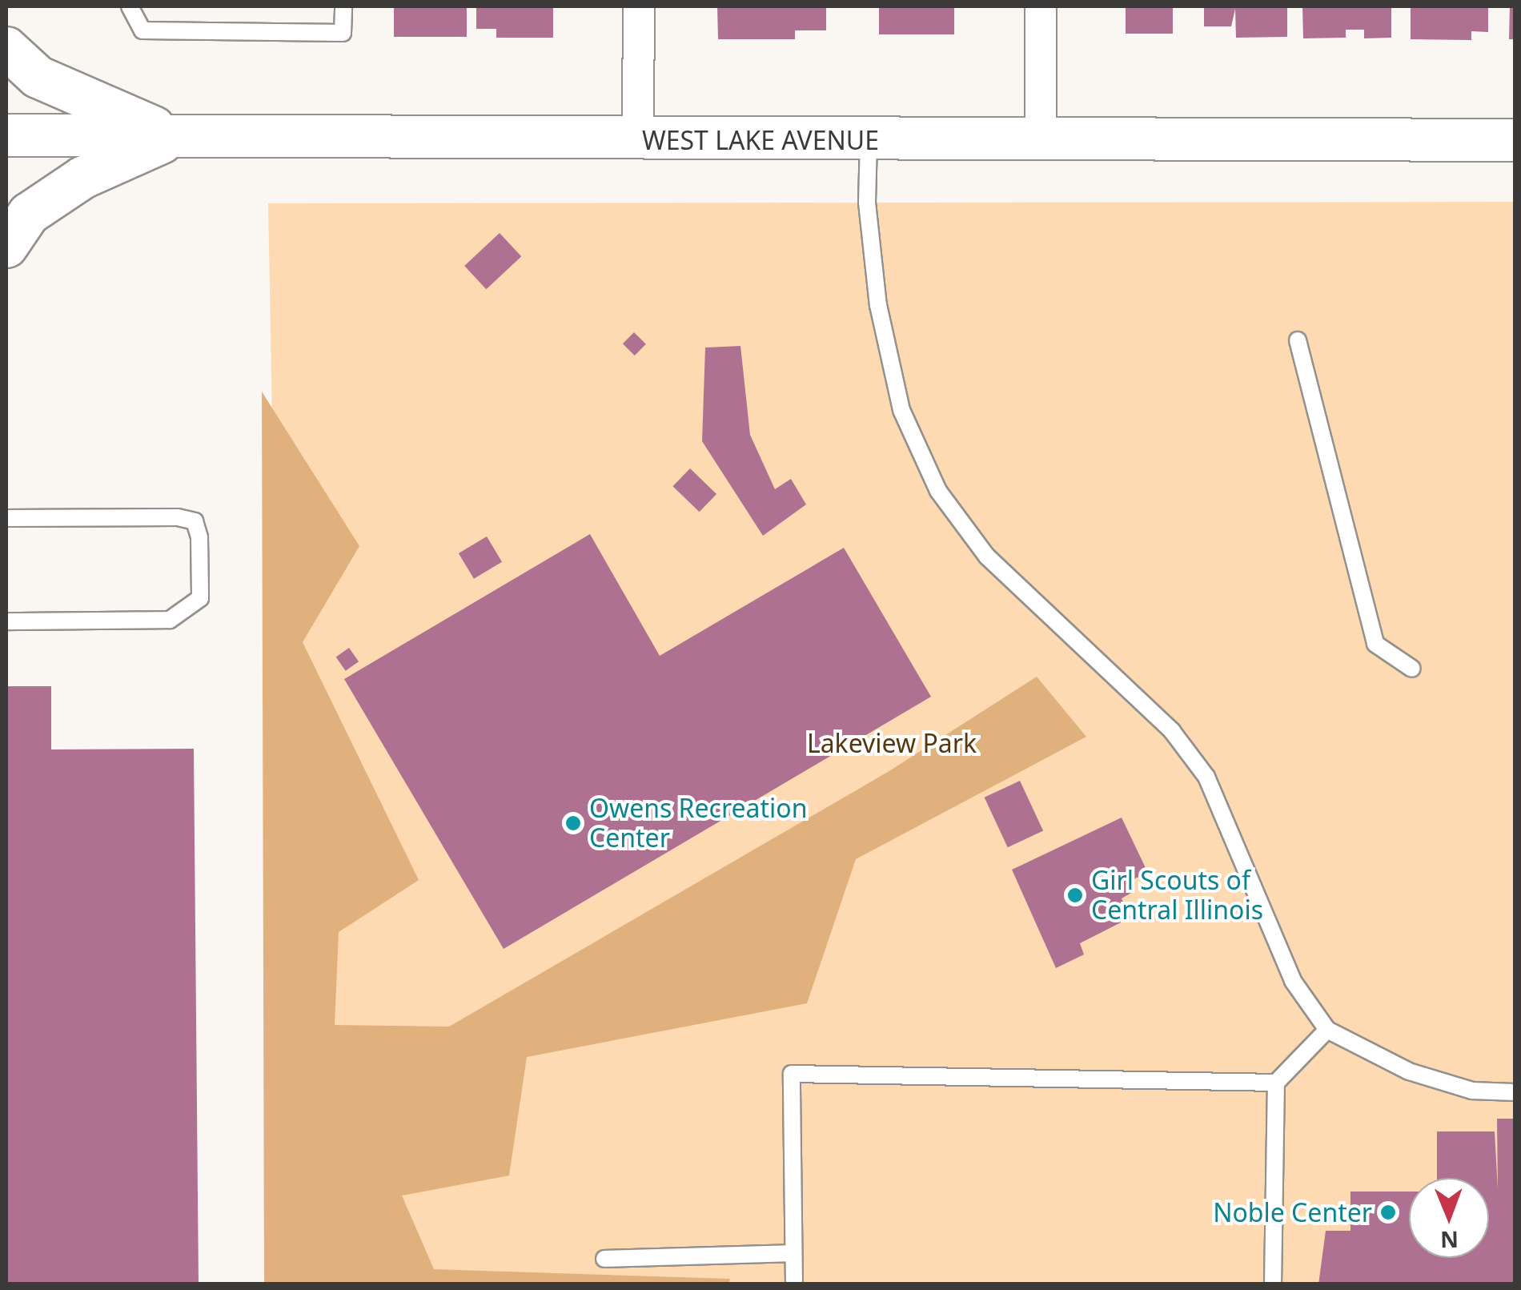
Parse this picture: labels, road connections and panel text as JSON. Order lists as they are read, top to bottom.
{
  "streets": {
    "main road": ["WEST LAKE AVENUE"]
  },
  "parks": ["Lakeview Park"],
  "places": ["Owens Recreation Center", "Girl Scouts of Central Illinois", "Noble Center"],
  "north": "bottom"
}
